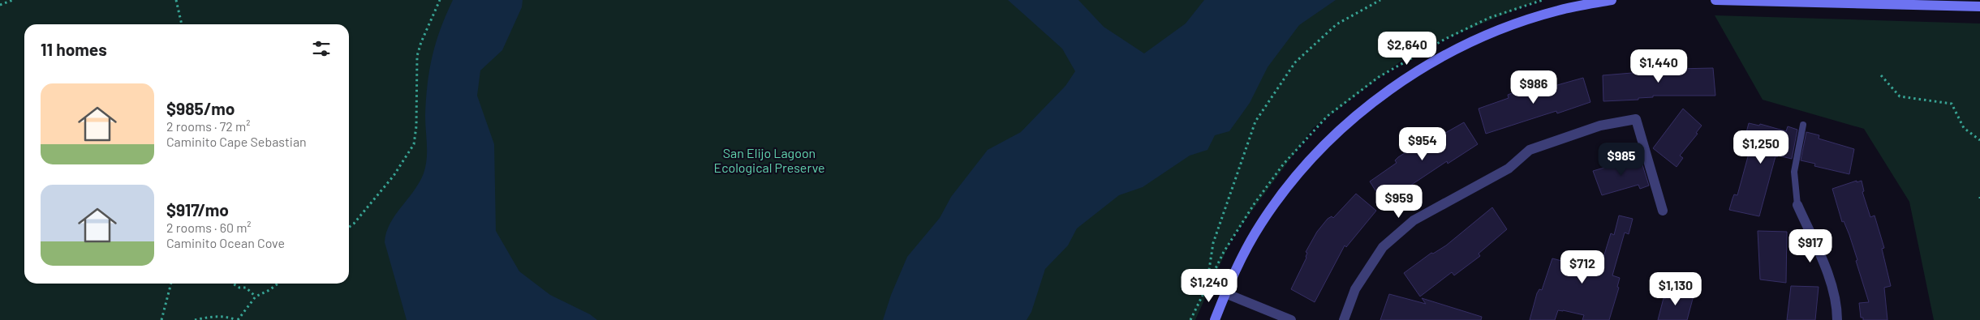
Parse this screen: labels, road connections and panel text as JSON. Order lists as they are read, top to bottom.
{
  "parks": ["San Elijo Lagoon Ecological Preserve"],
  "page": {
    "heading": "11 homes",
    "price": [
      "$2,640",
      "$1,440",
      "$986",
      "$954",
      "$1,250",
      "$985",
      "$959",
      "$917",
      "$712",
      "$1,240",
      "$1,130"
    ],
    "list": [
      {
        "name": "$985/mo",
        "note": "2 rooms · 72 m² · Caminito Cape Sebastian"
      },
      {
        "name": "$917/mo",
        "note": "2 rooms · 60 m² · Caminito Ocean Cove"
      }
    ]
  }
}
